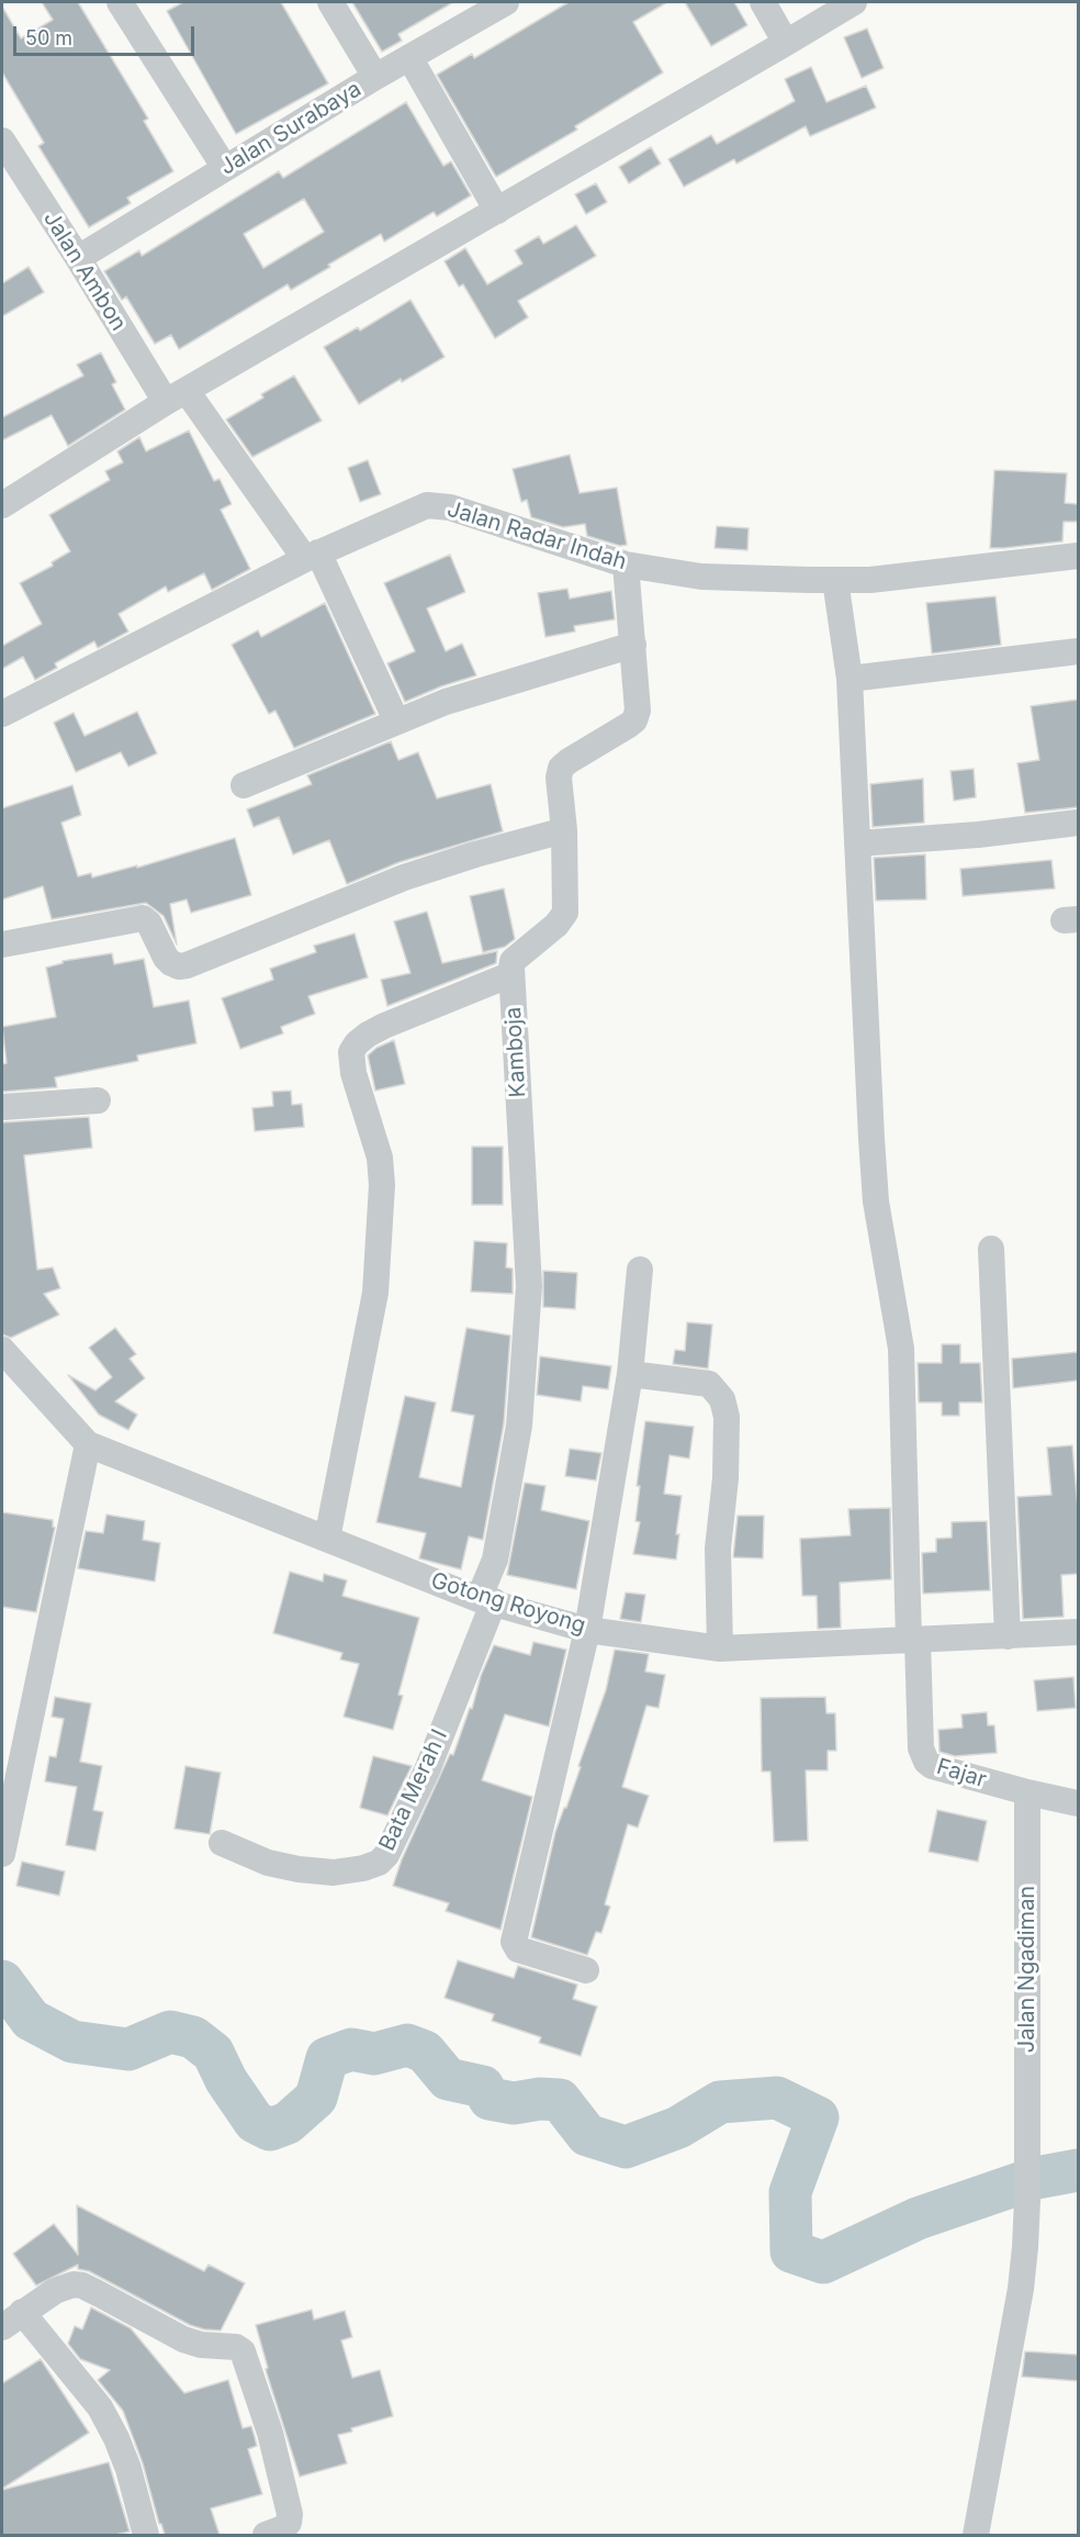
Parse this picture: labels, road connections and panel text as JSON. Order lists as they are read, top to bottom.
{
  "streets": {
    "street": [
      "Jalan Surabaya",
      "Jalan Ambon",
      "Jalan Radar Indah",
      "Kamboja",
      "Gotong Royong",
      "Fajar",
      "Bata Merah I",
      "Jalan Ngadiman"
    ]
  },
  "crossings": [
    ["Jalan Surabaya", "Jalan Ambon"],
    ["Jalan Ambon", "Jalan Radar Indah"],
    ["Kamboja", "Gotong Royong"],
    ["Kamboja", "Bata Merah I"],
    ["Gotong Royong", "Fajar"],
    ["Gotong Royong", "Bata Merah I"],
    ["Fajar", "Jalan Ngadiman"]
  ],
  "scale_bar": "50 m"
}
